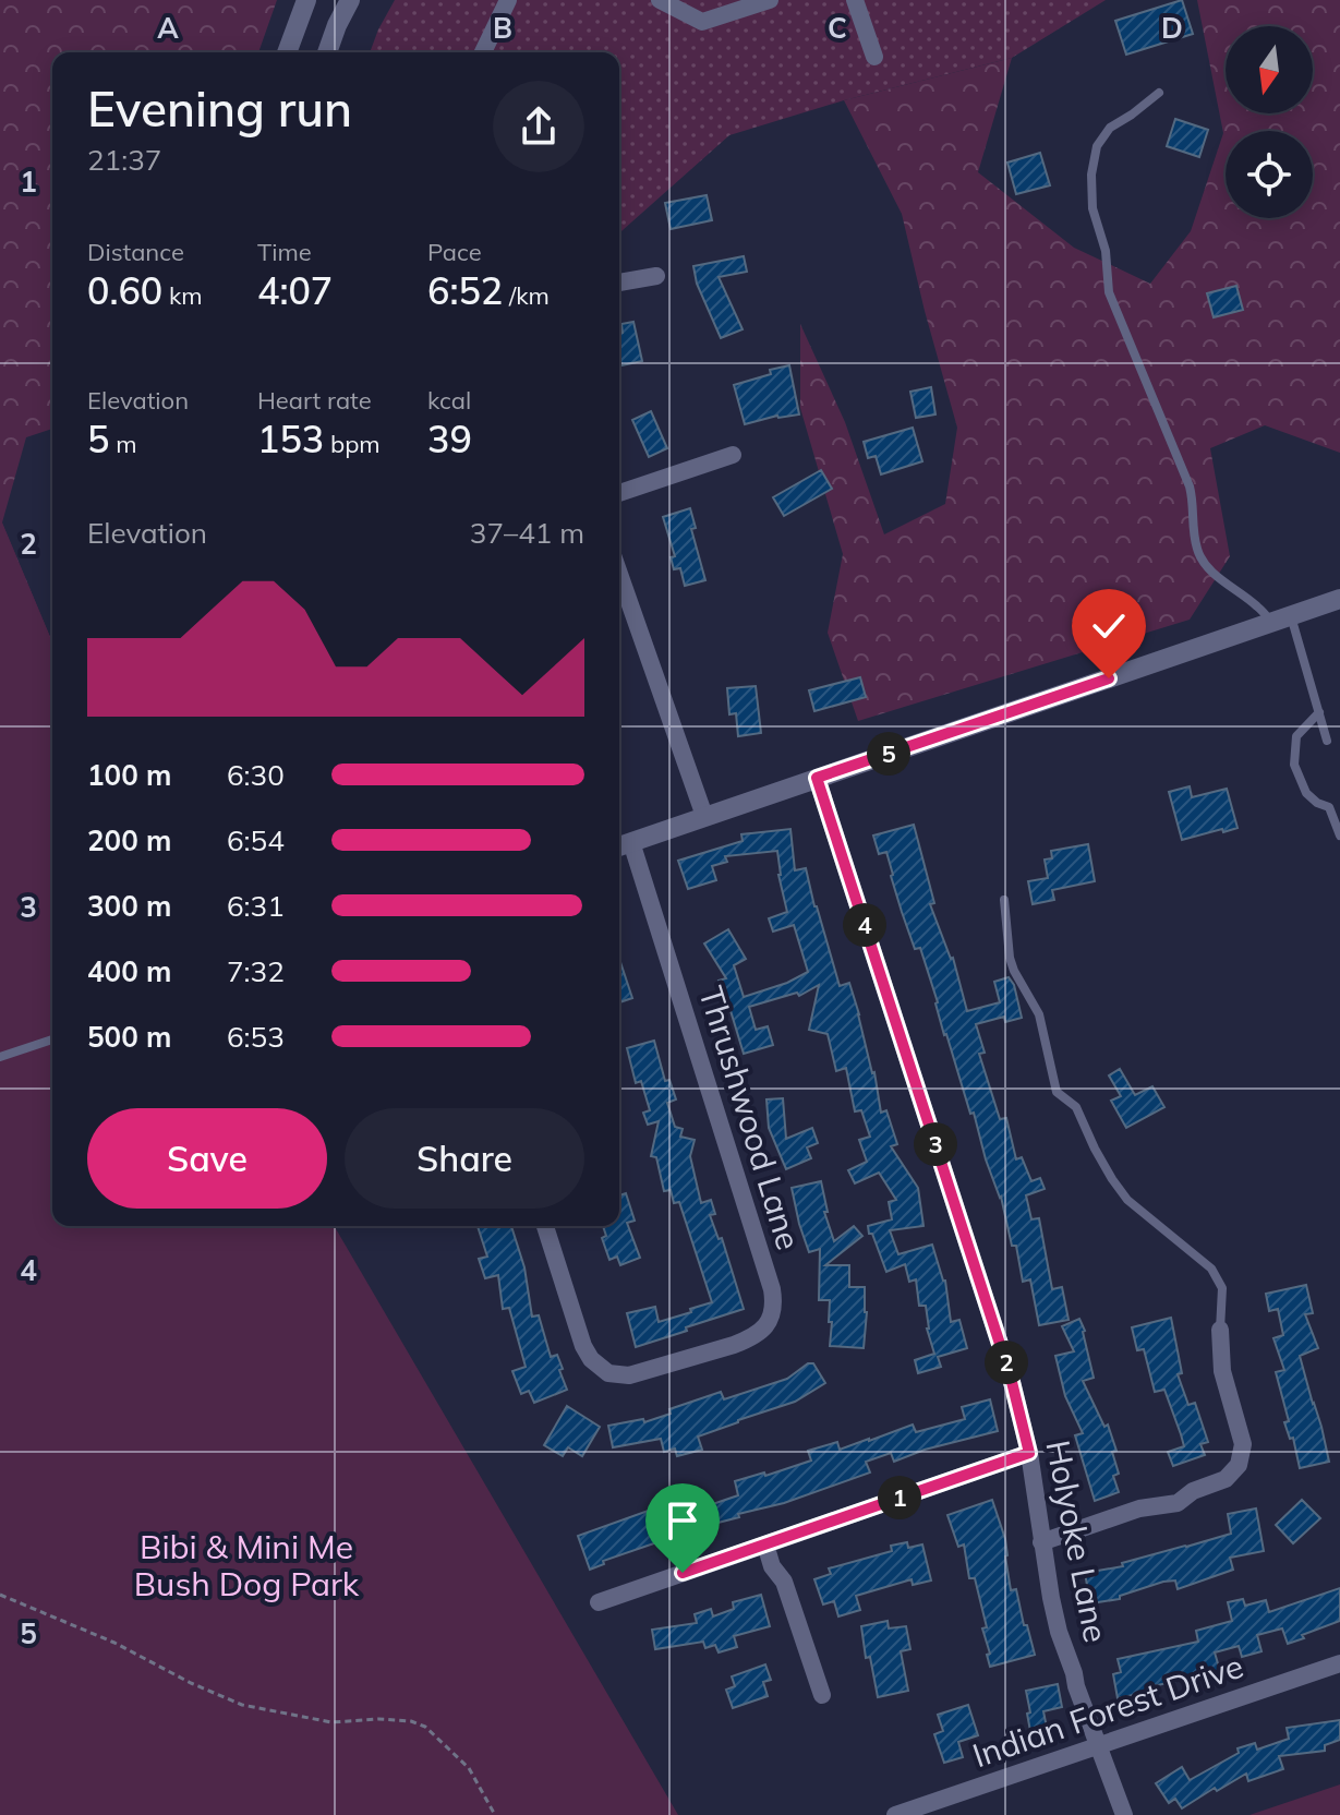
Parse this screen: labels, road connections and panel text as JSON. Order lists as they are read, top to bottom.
{
  "streets": {
    "street": ["Thrushwood Lane", "Holyoke Lane", "Indian Forest Drive"]
  },
  "crossings": [
    ["Holyoke Lane", "Indian Forest Drive"]
  ],
  "parks": ["Bibi & Mini Me Bush Dog Park"],
  "north": "bottom",
  "page": {
    "heading": ["Evening run", "21:37"],
    "stats": [
      ["Distance", "0.60 km"],
      ["Time", "4:07"],
      ["Pace", "6:52 /km"],
      ["Elevation", "5 m"],
      ["Heart rate", "153 bpm"],
      ["kcal", "39"]
    ],
    "chart": ["Elevation", "37–41 m"],
    "pins": [
      "5",
      "4",
      "3",
      "2",
      "1"
    ],
    "list": [
      {
        "name": "100 m",
        "note": "6:30"
      },
      {
        "name": "200 m",
        "note": "6:54"
      },
      {
        "name": "300 m",
        "note": "6:31"
      },
      {
        "name": "400 m",
        "note": "7:32"
      },
      {
        "name": "500 m",
        "note": "6:53"
      }
    ],
    "buttons": ["Save", "Share"]
  },
  "grid": {
    "columns": [
      "A",
      "B",
      "C",
      "D"
    ],
    "rows": [
      "1",
      "2",
      "3",
      "4",
      "5"
    ]
  }
}
